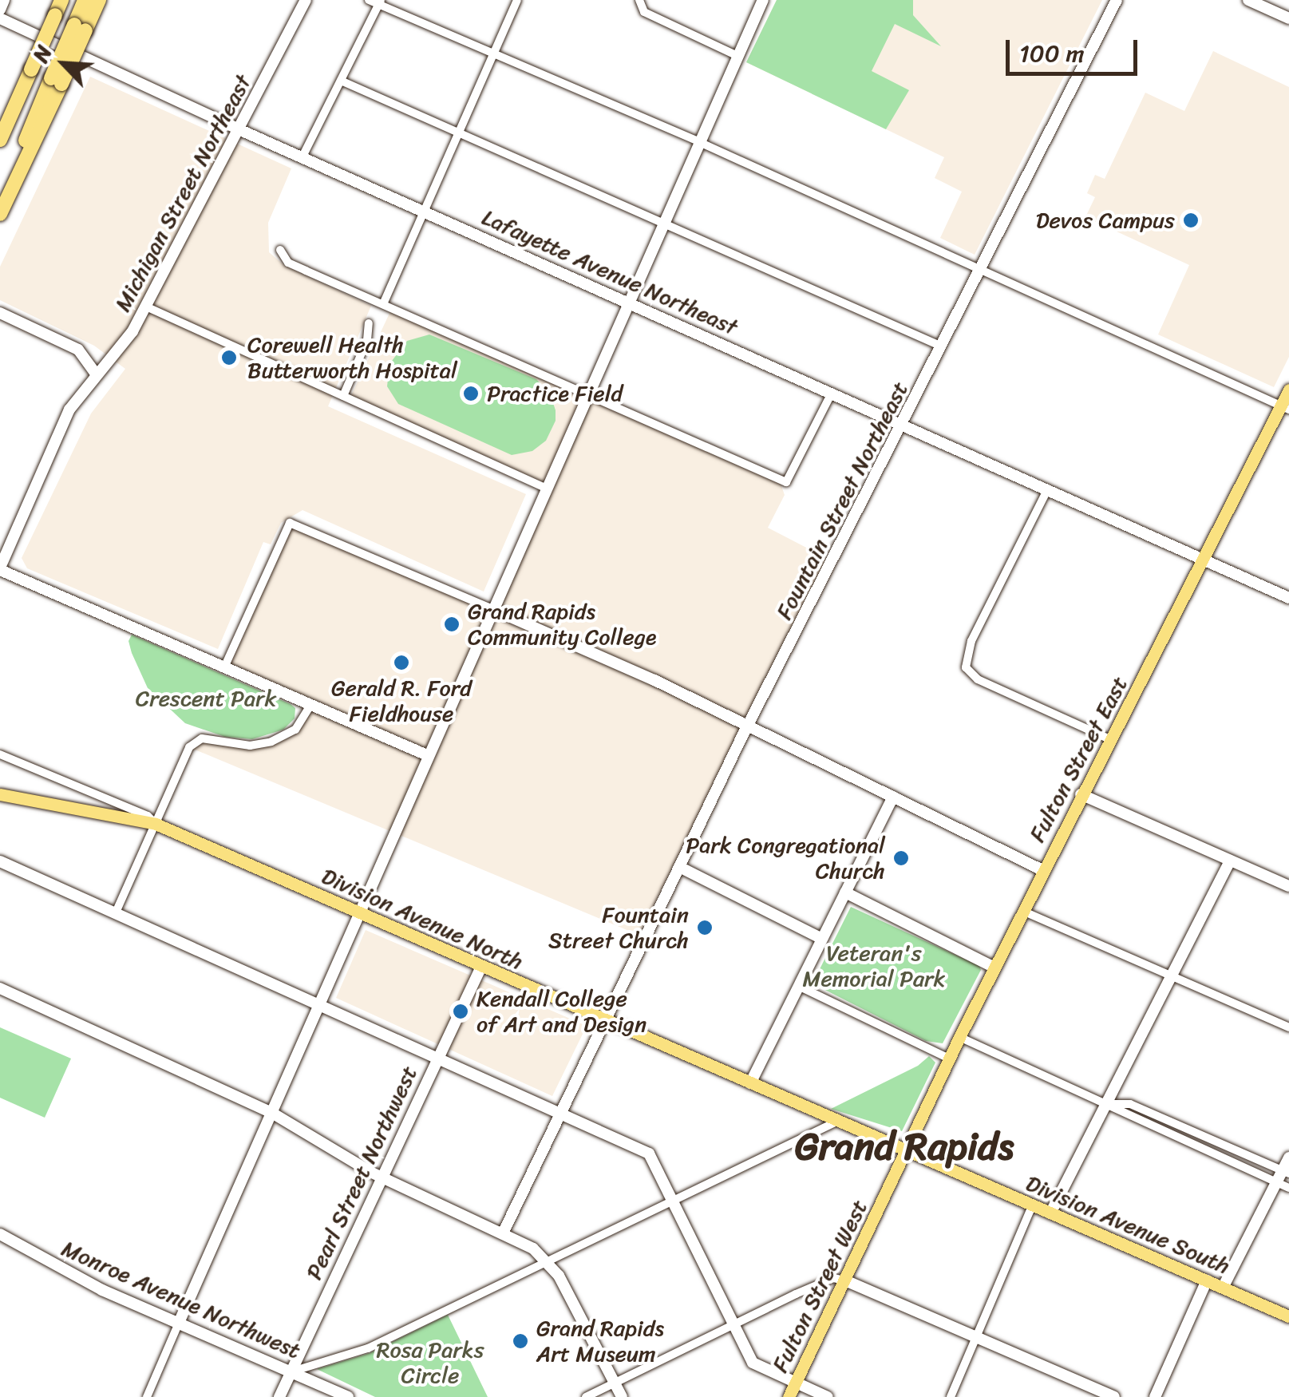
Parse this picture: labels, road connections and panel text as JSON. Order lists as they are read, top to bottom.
{
  "streets": {
    "main road": [
      "Fulton Street East",
      "Division Avenue North",
      "Division Avenue South",
      "Fulton Street West"
    ],
    "street": [
      "Michigan Street Northeast",
      "Lafayette Avenue Northeast",
      "Fountain Street Northeast",
      "Pearl Street Northwest",
      "Monroe Avenue Northwest"
    ]
  },
  "crossings": [
    ["Michigan Street Northeast", "Lafayette Avenue Northeast"],
    ["Lafayette Avenue Northeast", "Fountain Street Northeast"],
    ["Lafayette Avenue Northeast", "Fulton Street East"],
    ["Fountain Street Northeast", "Division Avenue North"],
    ["Fulton Street East", "Division Avenue North"],
    ["Fulton Street East", "Division Avenue South"],
    ["Fulton Street East", "Fulton Street West"],
    ["Division Avenue North", "Pearl Street Northwest"],
    ["Division Avenue North", "Division Avenue South"],
    ["Division Avenue North", "Fulton Street West"],
    ["Pearl Street Northwest", "Monroe Avenue Northwest"],
    ["Division Avenue South", "Fulton Street West"]
  ],
  "districts": ["Grand Rapids"],
  "parks": ["Crescent Park", "Veteran's Memorial Park", "Rosa Parks Circle"],
  "places": [
    "Devos Campus",
    "Corewell Health Butterworth Hospital",
    "Practice Field",
    "Grand Rapids Community College",
    "Gerald R. Ford Fieldhouse",
    "Park Congregational Church",
    "Fountain Street Church",
    "Kendall College of Art and Design",
    "Grand Rapids Art Museum"
  ],
  "scale_bar": "100 m",
  "north": "top left"
}
